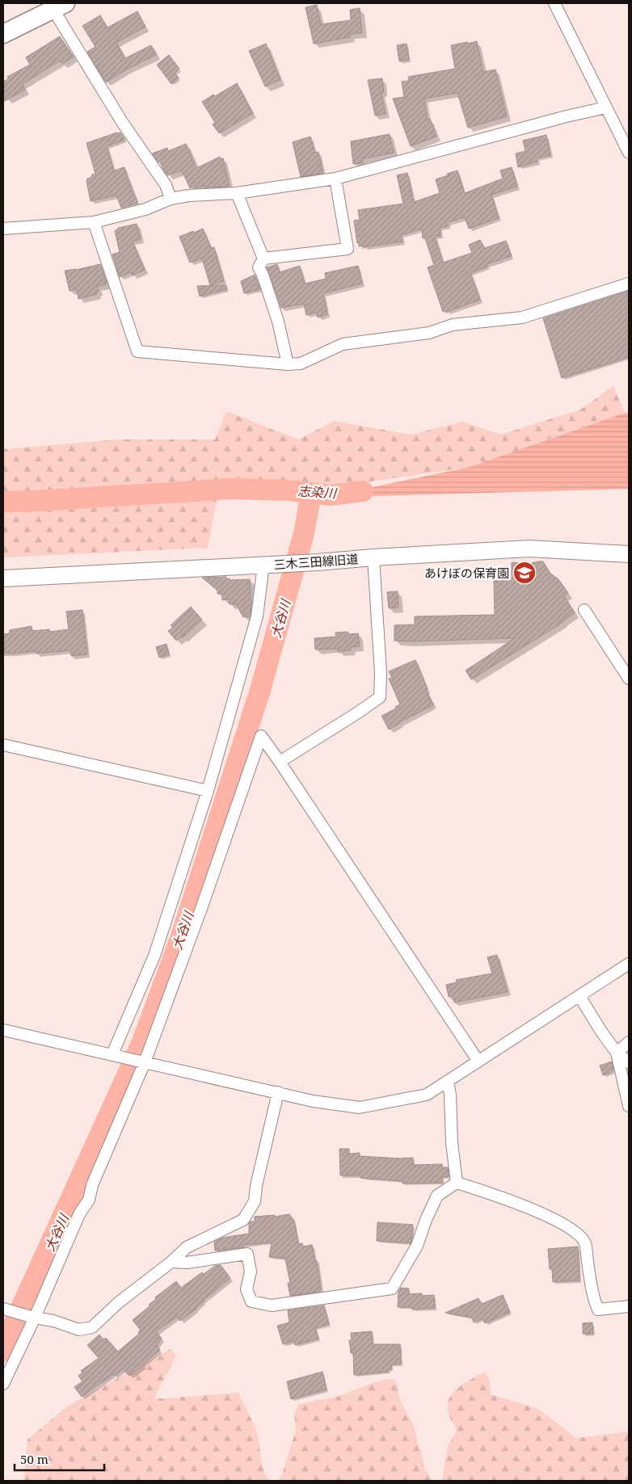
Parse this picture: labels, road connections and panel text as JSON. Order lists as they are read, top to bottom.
{
  "streets": {
    "street": ["三木三田線旧道"]
  },
  "water": ["志染川", "大谷川"],
  "places": {
    "school or university": ["あけぼの保育園"]
  },
  "scale_bar": "50 m"
}
